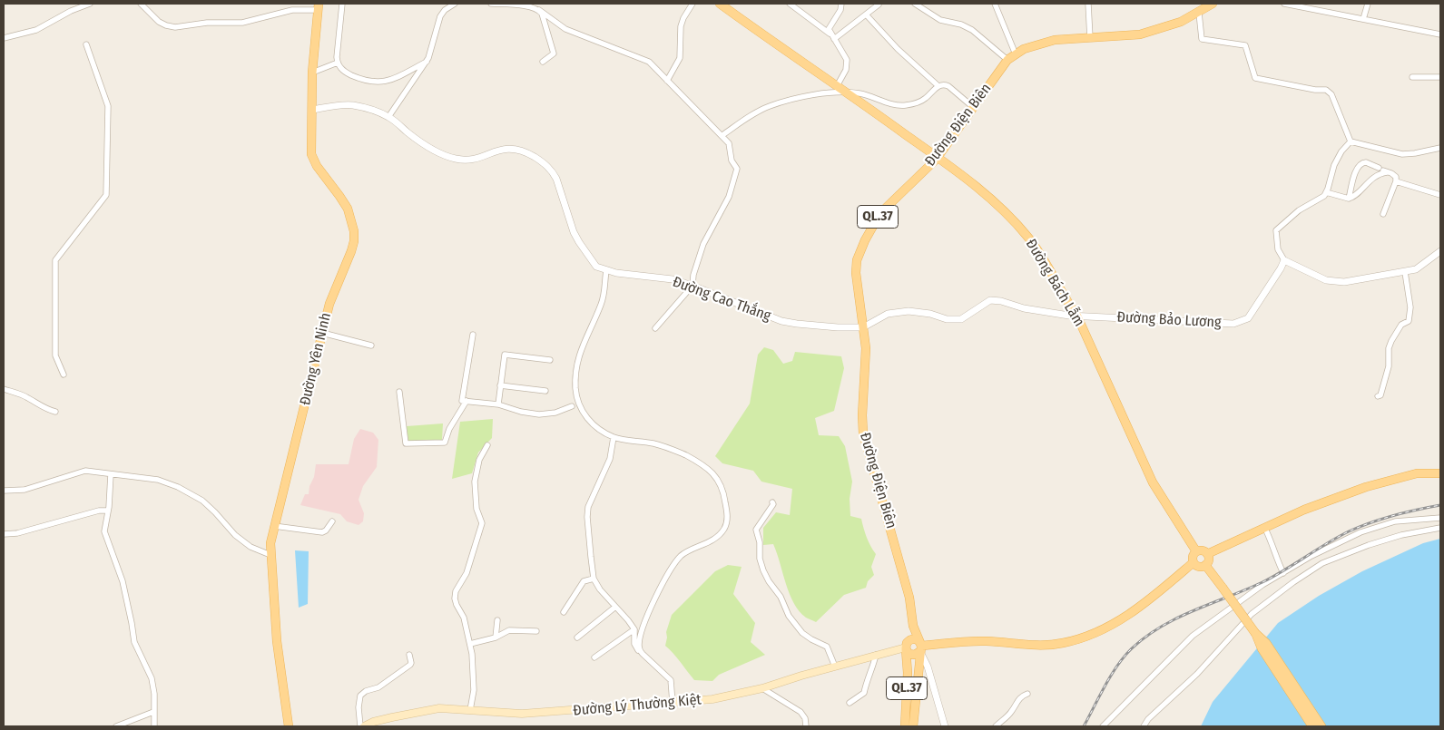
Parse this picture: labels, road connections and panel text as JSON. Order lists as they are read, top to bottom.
{
  "streets": {
    "main road": [
      "Đường Điện Biên",
      "QL.37",
      "Đường Bách Lẫm",
      "Đường Yên Ninh",
      "Đường Lý Thường Kiệt"
    ],
    "street": ["Đường Cao Thắng", "Đường Bảo Lương"]
  },
  "crossings": [
    ["Đường Điện Biên", "QL.37"],
    ["Đường Điện Biên", "Đường Bách Lẫm"],
    ["Đường Điện Biên", "Đường Cao Thắng"],
    ["Đường Điện Biên", "Đường Bảo Lương"],
    ["Đường Điện Biên", "Đường Lý Thường Kiệt"],
    ["QL.37", "Đường Lý Thường Kiệt"],
    ["Đường Bách Lẫm", "Đường Bảo Lương"],
    ["Đường Cao Thắng", "Đường Bảo Lương"],
    ["Đường Cao Thắng", "Đường Yên Ninh"]
  ]
}
